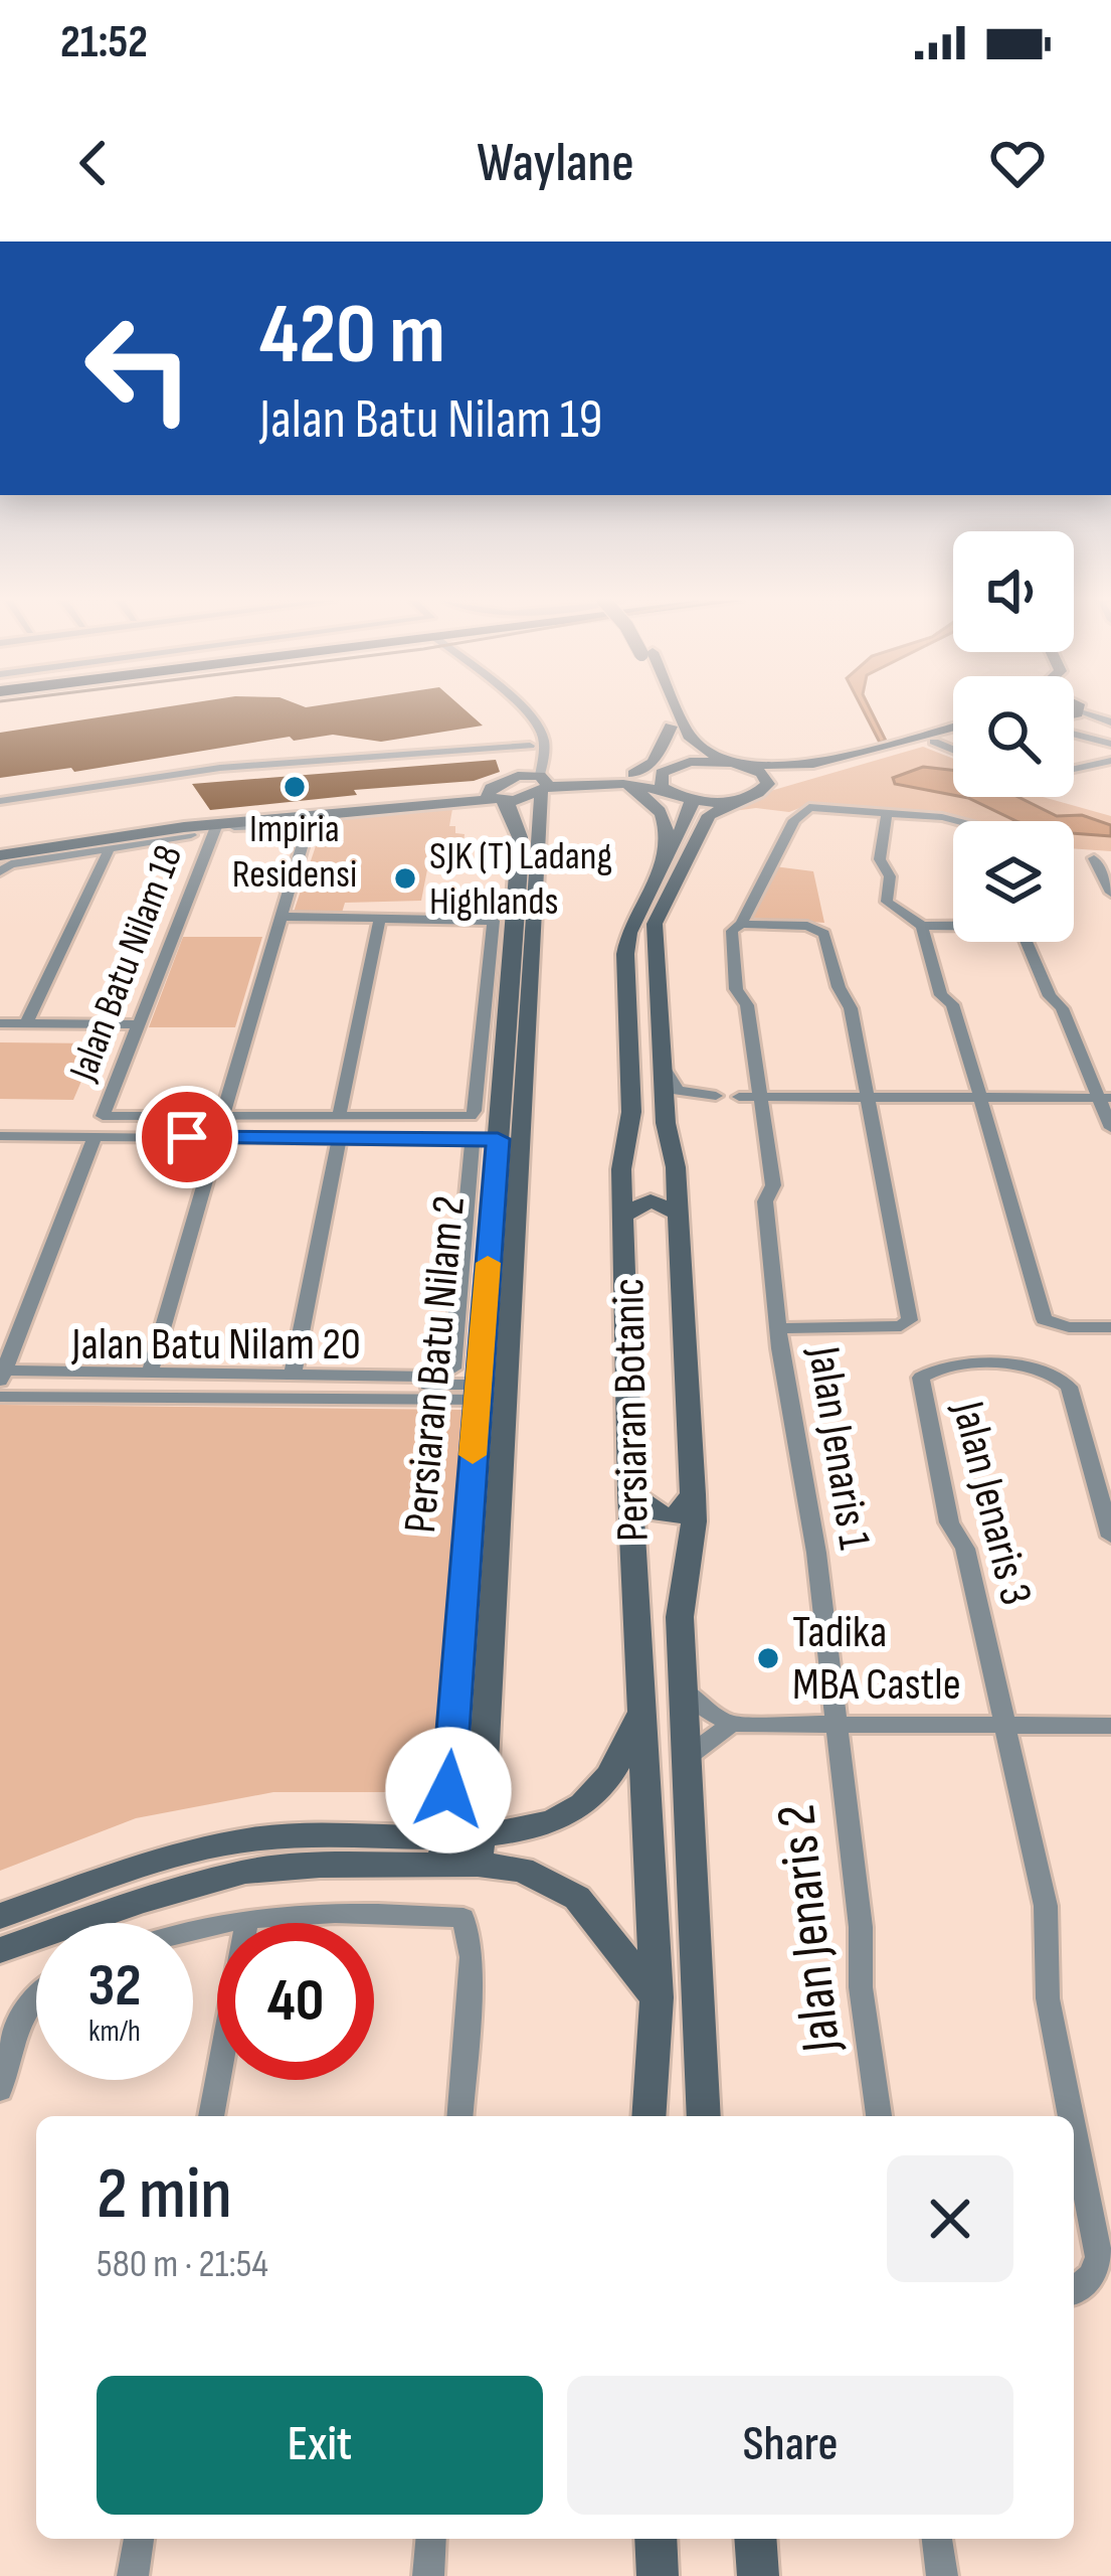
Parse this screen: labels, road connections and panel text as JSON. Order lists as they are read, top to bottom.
{
  "streets": {
    "main road": ["Persiaran Batu Nilam 2", "Persiaran Botanic"],
    "street": [
      "Jalan Batu Nilam 18",
      "Jalan Batu Nilam 20",
      "Jalan Jenaris 1",
      "Jalan Jenaris 3",
      "Jalan Jenaris 2"
    ]
  },
  "crossings": [
    ["Jalan Batu Nilam 20", "Persiaran Batu Nilam 2"],
    ["Jalan Jenaris 1", "Jalan Jenaris 2"]
  ],
  "places": ["Impiria Residensi", "SJK (T) Ladang Highlands", "Tadika MBA Castle"],
  "page": {
    "status": "21:52",
    "header": "Waylane",
    "turn": ["420 m", "Jalan Batu Nilam 19"],
    "speed": "32 km/h",
    "limit": "40",
    "heading": ["2 min", "580 m · 21:54"],
    "buttons": ["Exit", "Share"]
  }
}
